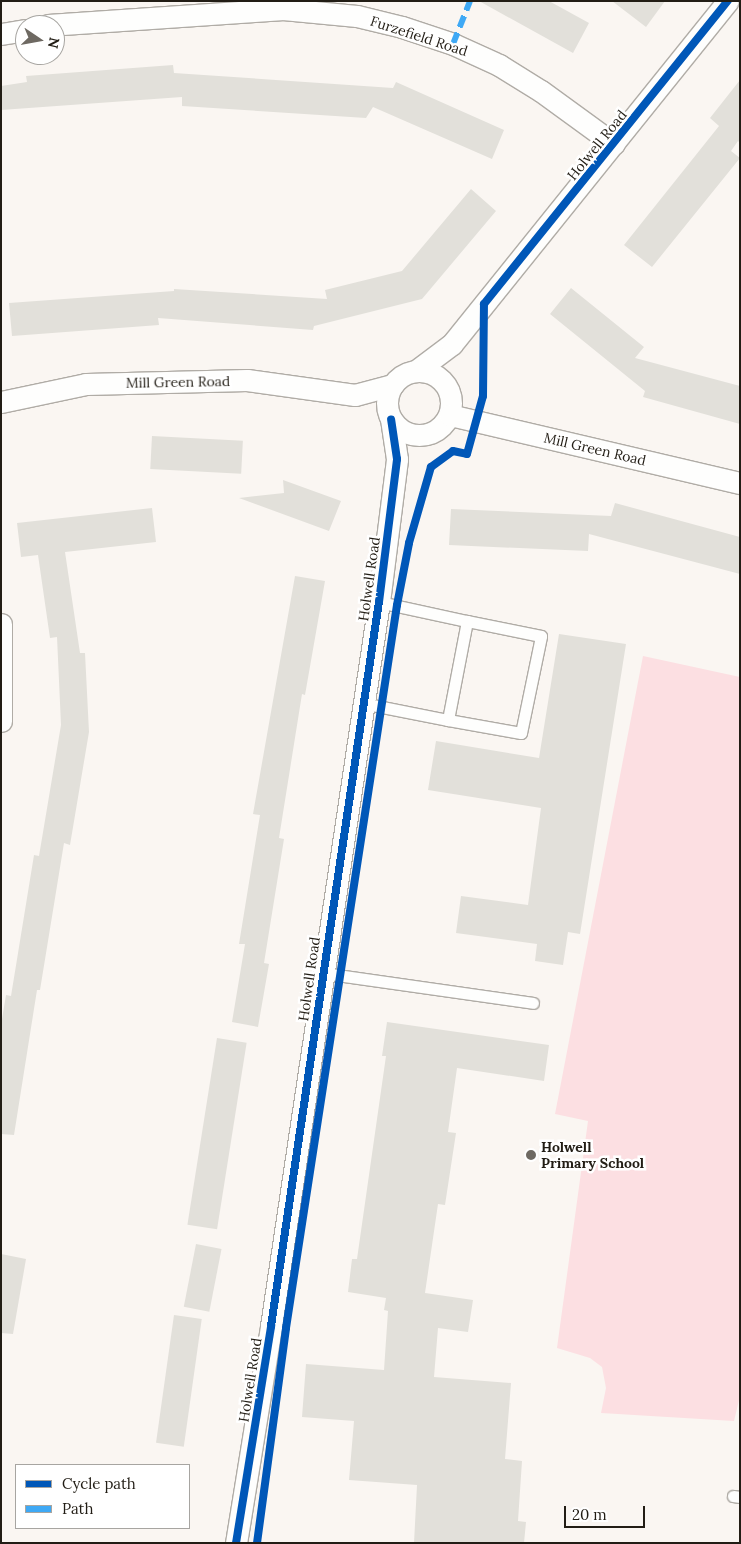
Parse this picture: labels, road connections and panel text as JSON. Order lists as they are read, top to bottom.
{
  "streets": {
    "street": ["Furzefield Road", "Holwell Road", "Mill Green Road"]
  },
  "crossings": [
    ["Furzefield Road", "Holwell Road"],
    ["Holwell Road", "Mill Green Road"]
  ],
  "places": ["Holwell Primary School"],
  "legend": ["Cycle path", "Path"],
  "scale_bar": "20 m",
  "north": "right"
}
